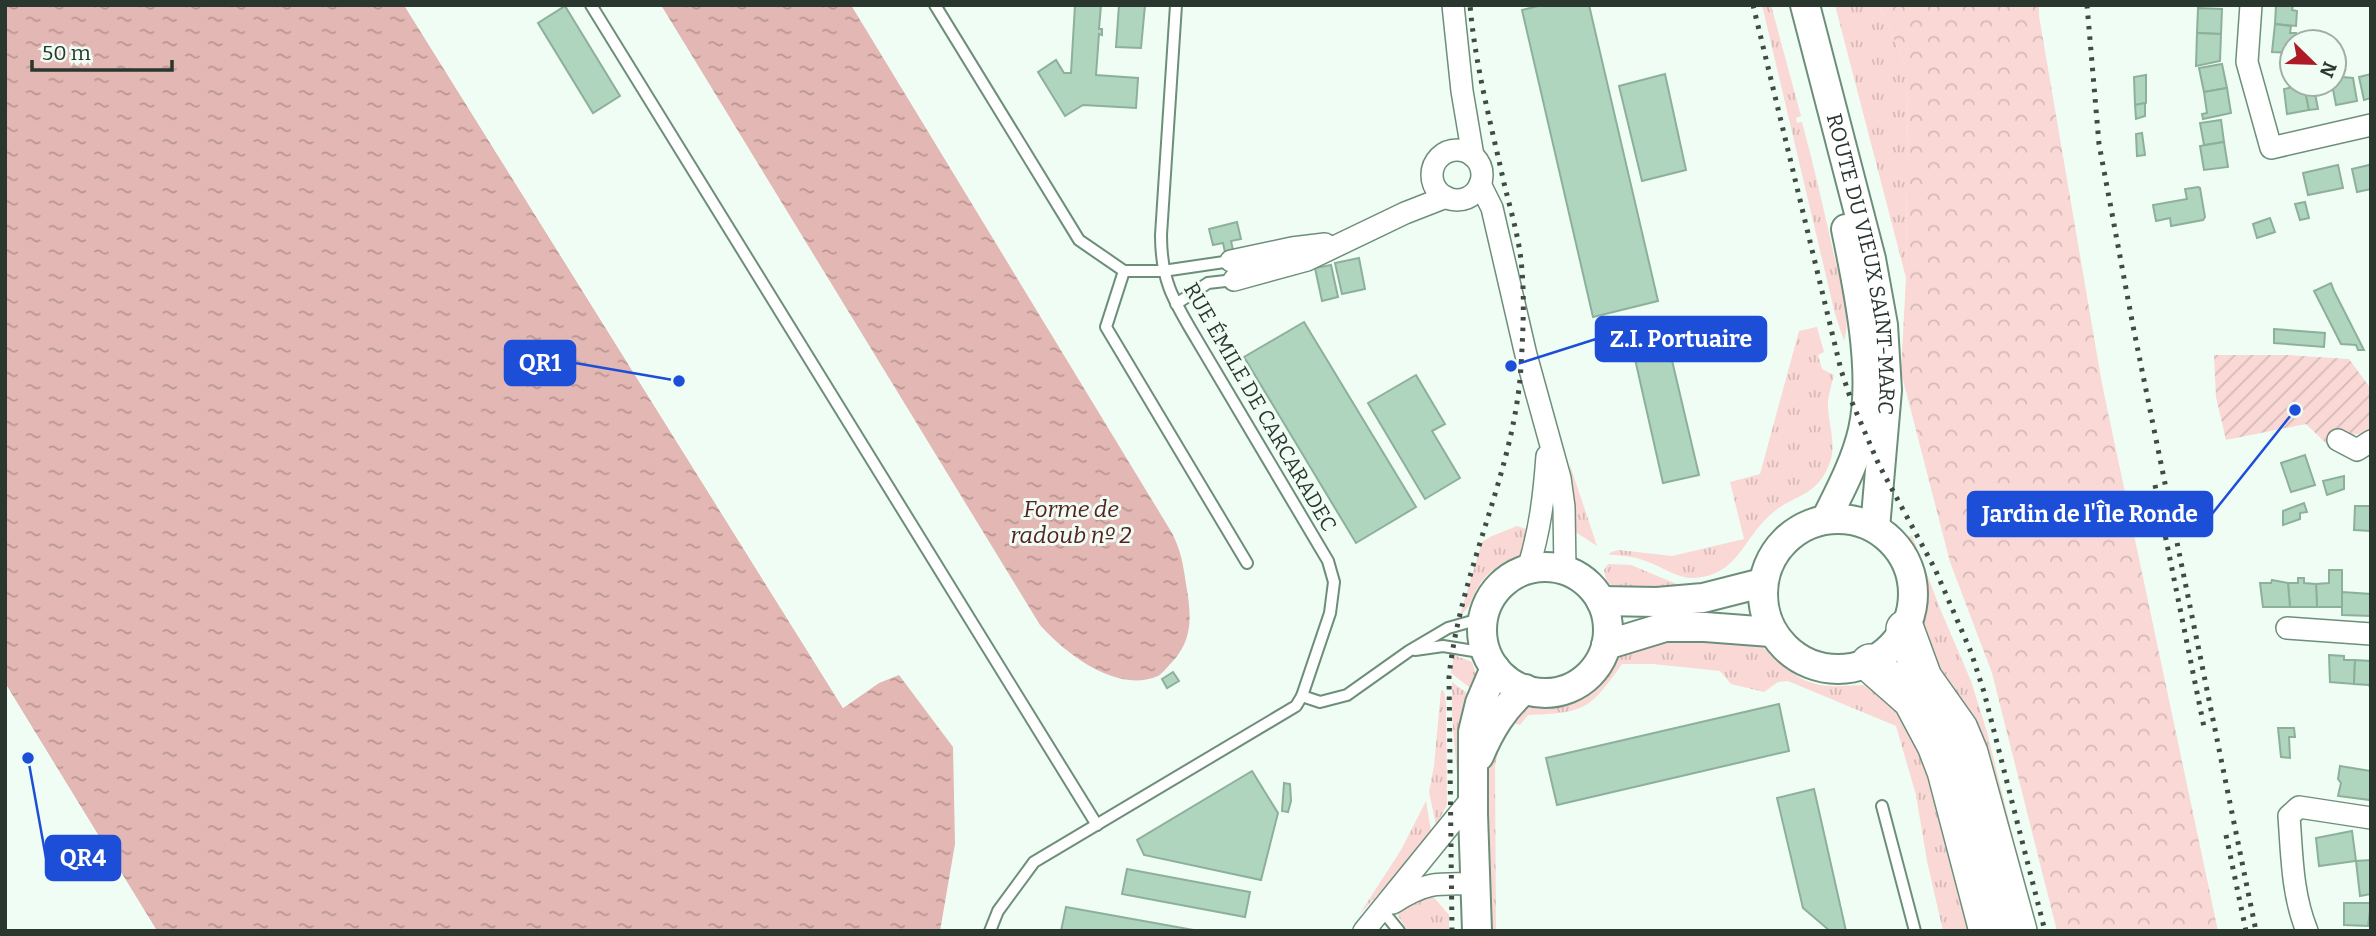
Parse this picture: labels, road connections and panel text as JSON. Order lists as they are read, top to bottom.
{
  "streets": {
    "main road": ["ROUTE DU VIEUX SAINT-MARC"],
    "lane": ["RUE ÉMILE DE CARCARADEC"]
  },
  "water": ["Forme de radoub nº 2"],
  "places": [
    "Z.I. Portuaire",
    "QR1",
    "Jardin de l'Île Ronde",
    "QR4"
  ],
  "scale_bar": "50 m",
  "north": "bottom right"
}
